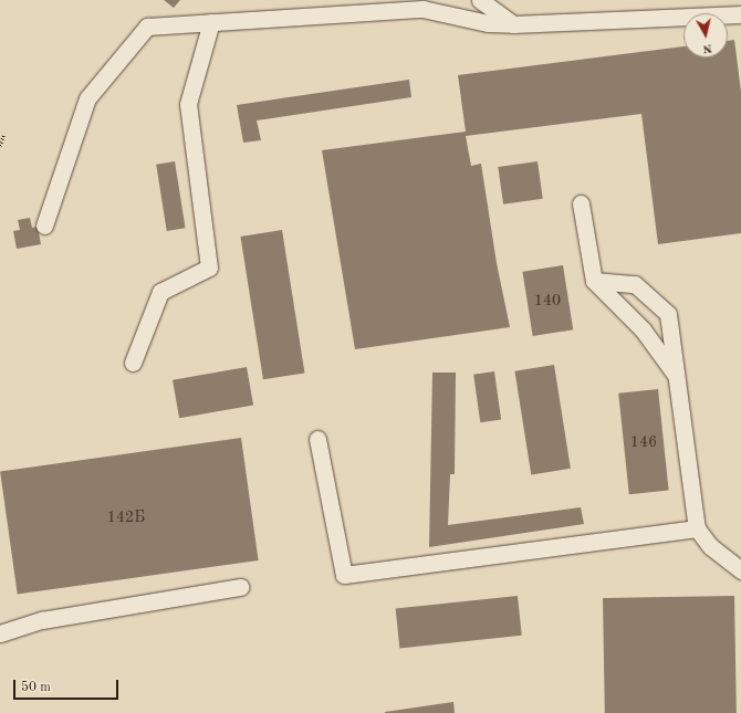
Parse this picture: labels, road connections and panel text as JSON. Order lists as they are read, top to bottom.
{
  "house_numbers": ["140", "146", "142Б"],
  "scale_bar": "50 m",
  "north": "bottom"
}
